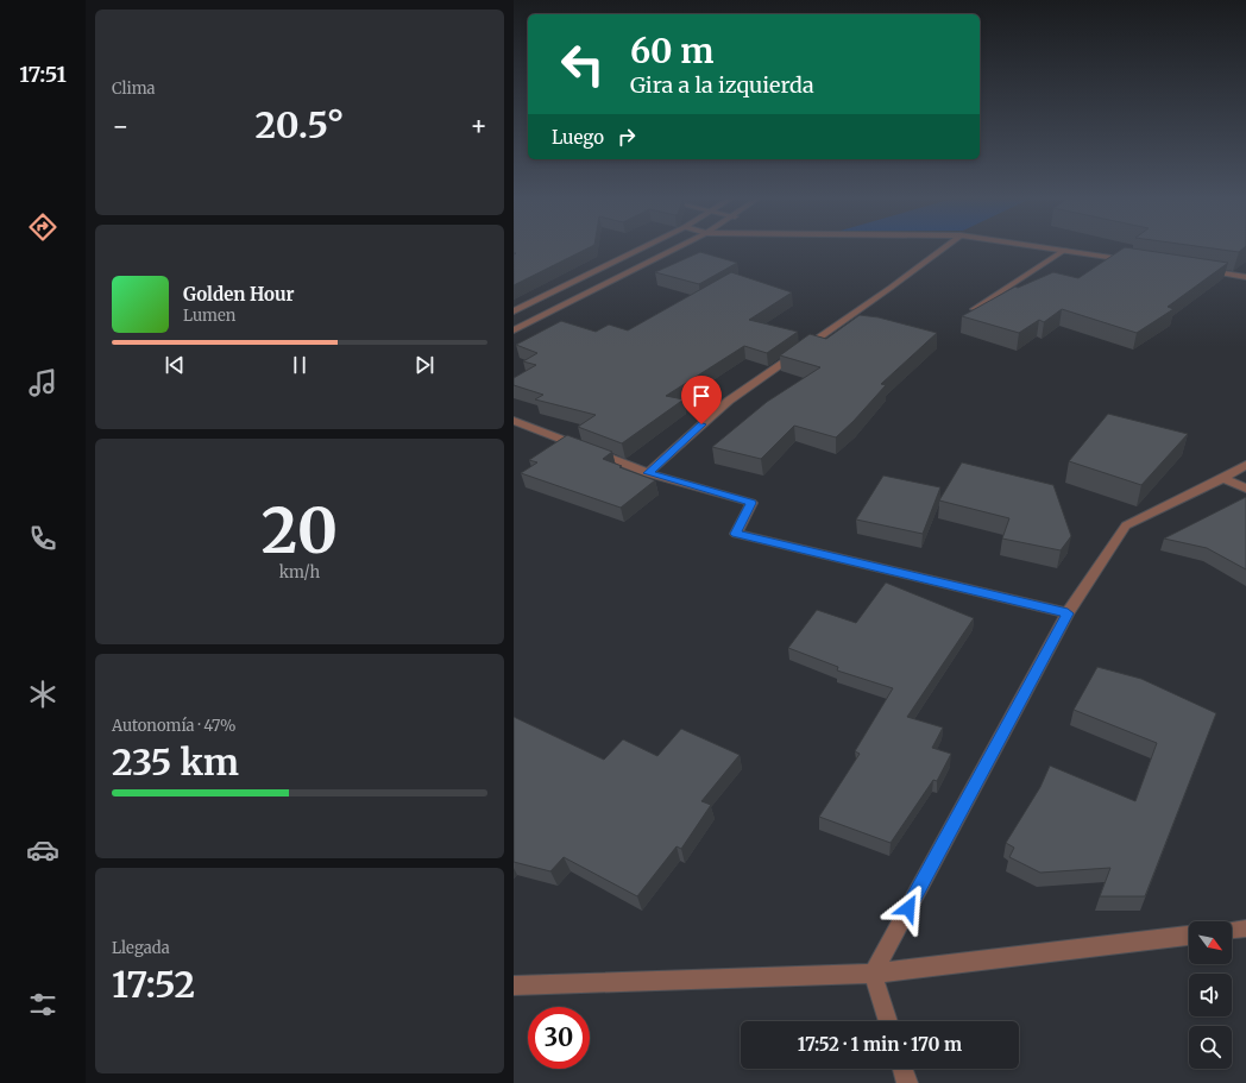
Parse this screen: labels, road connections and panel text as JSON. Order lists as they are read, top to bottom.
{
  "north": "bottom right",
  "page": {
    "tabs": "17:51",
    "tile": [
      "Clima",
      ["20", "km/h"],
      ["Autonomía · 47%", "235 km"],
      ["Llegada", "17:52"]
    ],
    "turn": ["60 m", "Gira a la izquierda"],
    "heat": ["−", "20.5°", "+"],
    "then": "Luego",
    "song": ["Golden Hour", "Lumen"],
    "limit": "30",
    "trip": "17:52 · 1 min · 170 m"
  }
}
